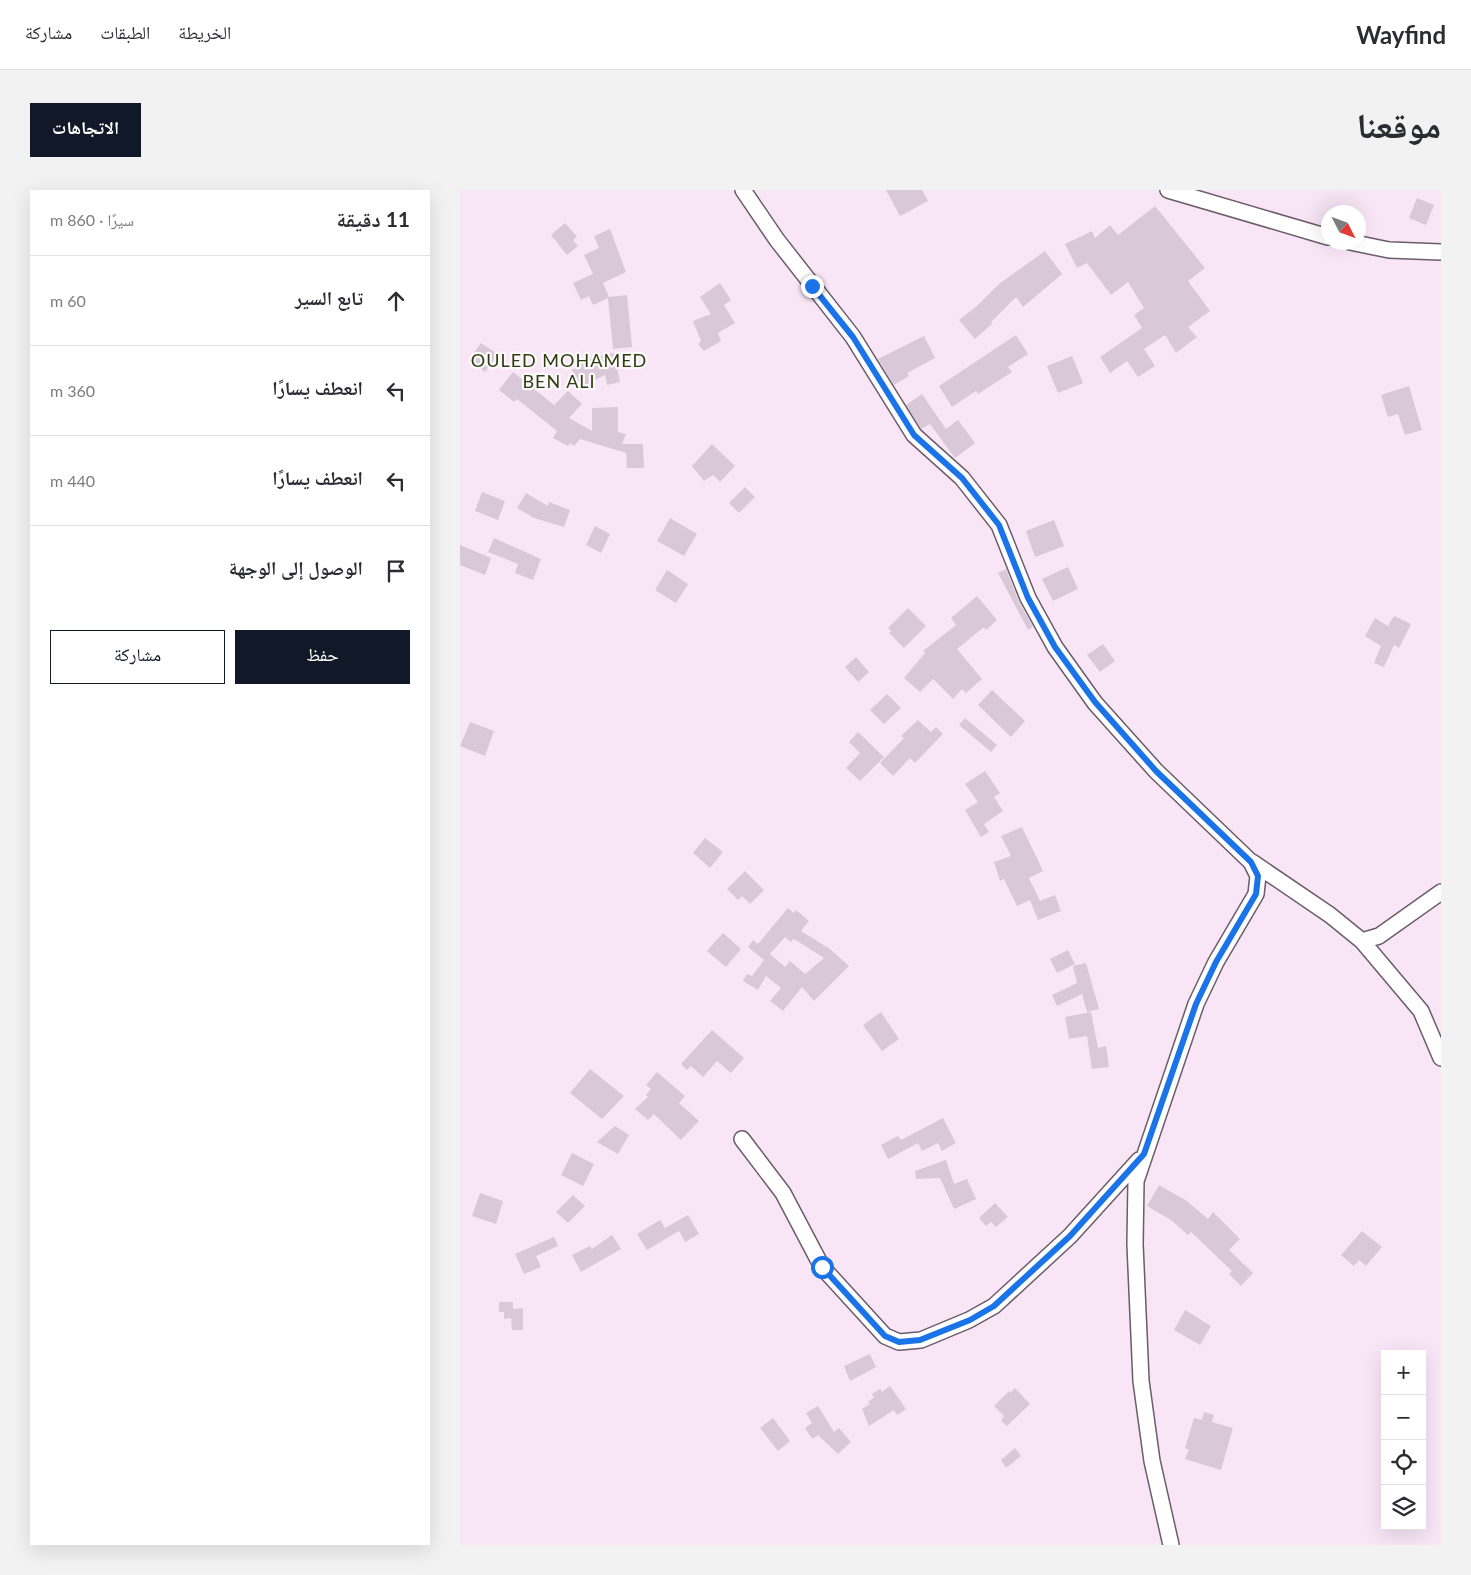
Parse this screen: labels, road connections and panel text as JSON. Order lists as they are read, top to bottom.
{
  "districts": ["OULED MOHAMED BEN ALI"],
  "north": "bottom right",
  "page": {
    "header": "Wayfind",
    "nav": ["الخريطة", "الطبقات", "مشاركة"],
    "title": "موقعنا",
    "buttons": [
      "الاتجاهات",
      ["حفظ", "مشاركة"]
    ],
    "heading": ["11 دقيقة", "سيرًا · 860 m"],
    "list": [
      ["تابع السير", "60 m"],
      ["انعطف يسارًا", "360 m"],
      ["انعطف يسارًا", "440 m"],
      "الوصول إلى الوجهة"
    ],
    "map_buttons": ["+", "−"]
  }
}
